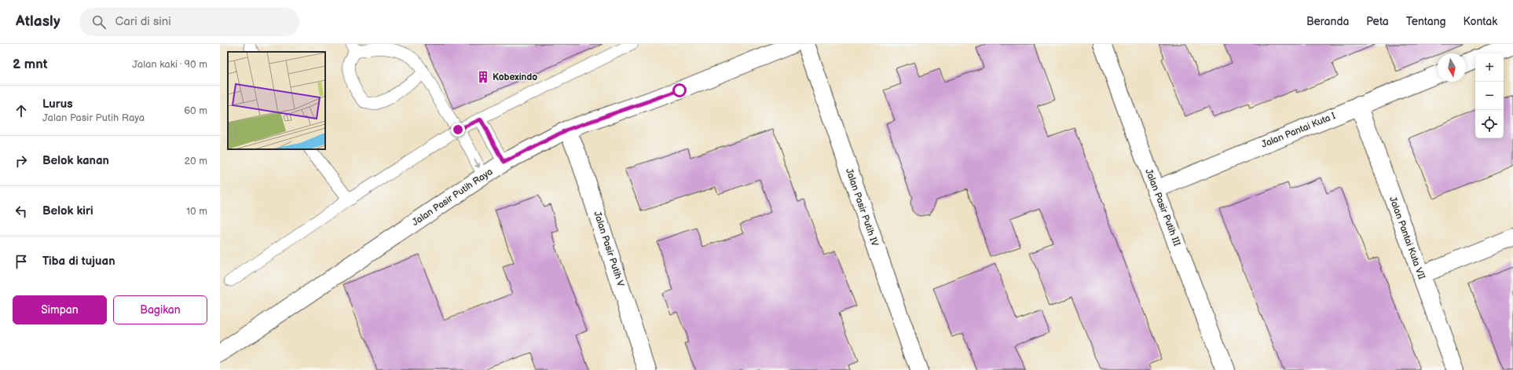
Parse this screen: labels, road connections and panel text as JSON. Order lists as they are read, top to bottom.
{
  "streets": {
    "street": [
      "Jalan Pantai Kuta I",
      "Jalan Pasir Putih Raya",
      "Jalan Pasir Putih IV",
      "Jalan Pasir Putih III",
      "Jalan Pantai Kuta VII",
      "Jalan Pasir Putih V"
    ]
  },
  "crossings": [
    ["Jalan Pantai Kuta I", "Jalan Pasir Putih III"],
    ["Jalan Pantai Kuta I", "Jalan Pantai Kuta VII"],
    ["Jalan Pasir Putih Raya", "Jalan Pasir Putih V"]
  ],
  "places": {
    "building": ["Kobexindo"]
  },
  "north": "bottom",
  "page": {
    "header": "Atlasly",
    "search": "Cari di sini",
    "nav": [
      "Beranda",
      "Peta",
      "Tentang",
      "Kontak"
    ],
    "heading": ["2 mnt", "Jalan kaki · 90 m"],
    "map_buttons": ["+", "−"],
    "list": [
      ["Lurus", "Jalan Pasir Putih Raya", "60 m"],
      ["Belok kanan", "20 m"],
      ["Belok kiri", "10 m"],
      "Tiba di tujuan"
    ],
    "buttons": ["Simpan", "Bagikan"]
  }
}
